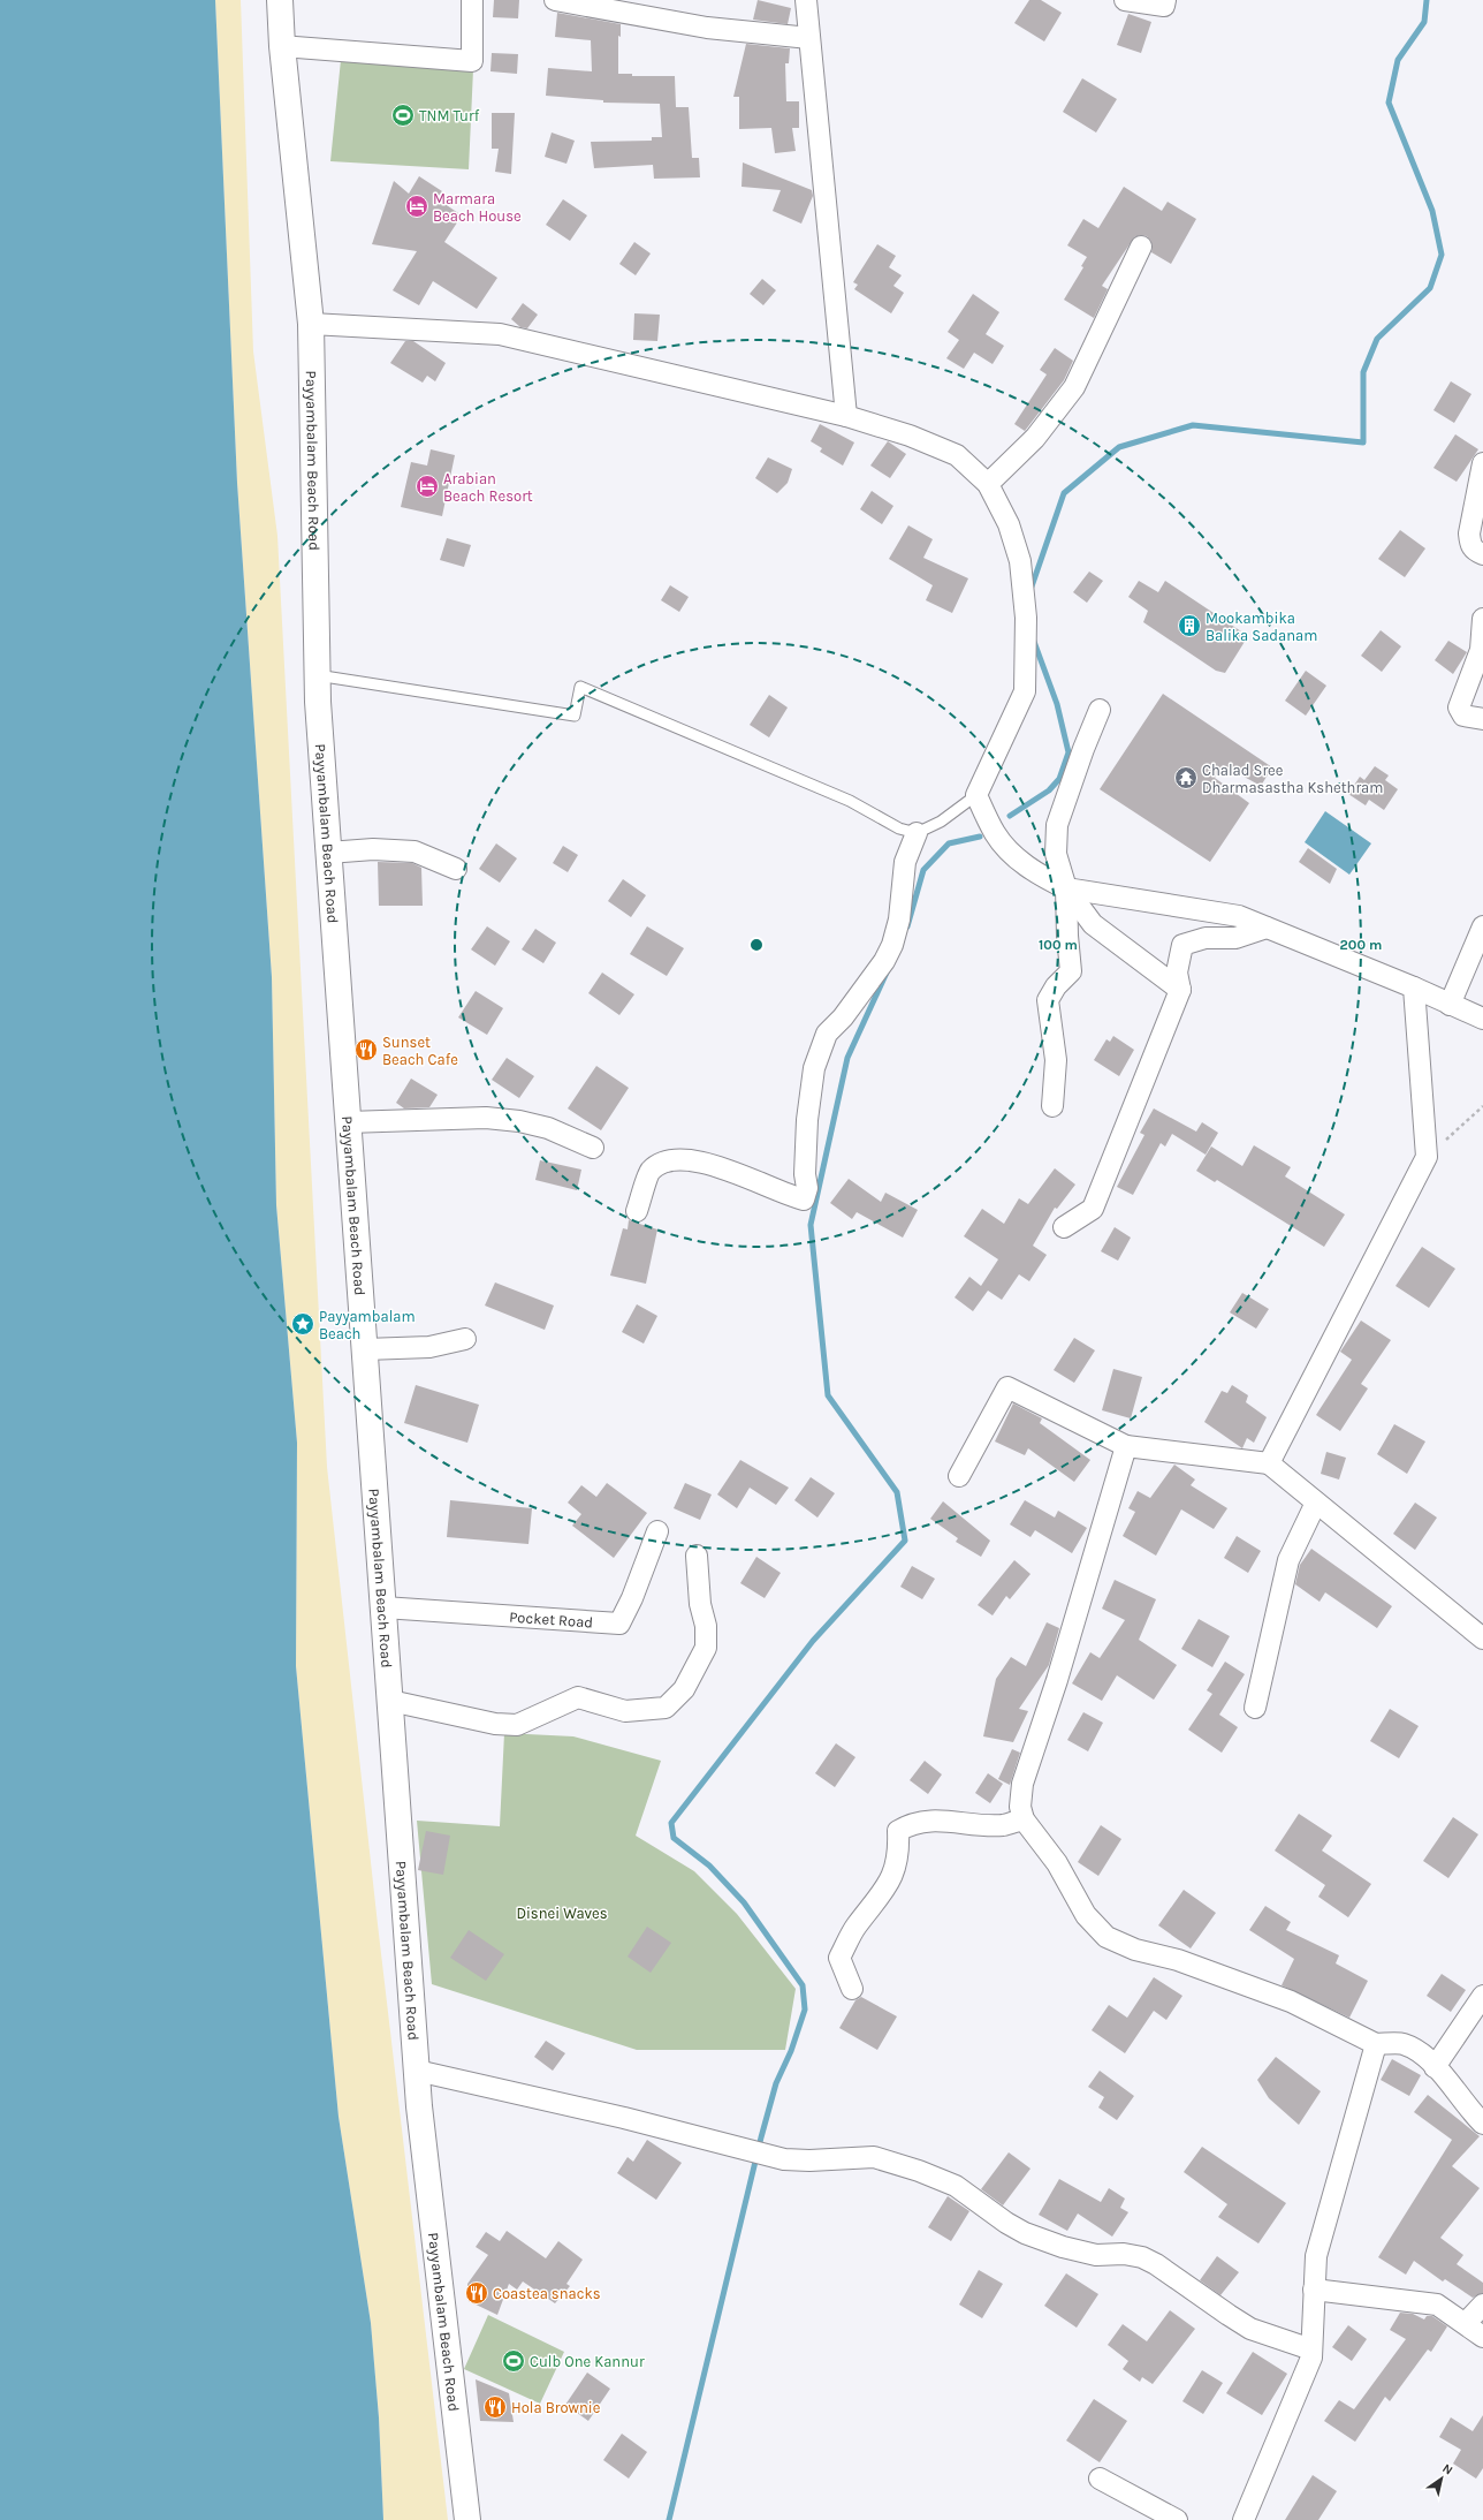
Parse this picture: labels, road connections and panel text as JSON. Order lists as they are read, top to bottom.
{
  "streets": {
    "main road": ["Payyambalam Beach Road"],
    "street": ["Pocket Road"]
  },
  "crossings": [
    ["Payyambalam Beach Road", "Pocket Road"]
  ],
  "parks": ["Disnei Waves"],
  "places": {
    "sports": ["TNM Turf", "Culb One Kannur"],
    "hotel": ["Marmara Beach House", "Arabian Beach Resort"],
    "building": ["Mookambika Balika Sadanam"],
    "temple": ["Chalad Sree Dharmasastha Kshethram"],
    "restaurant": ["Sunset Beach Cafe", "Coastea snacks", "Hola Brownie"],
    "place": ["Payyambalam Beach"]
  },
  "north": "top right",
  "rings": ["100 m", "200 m"]
}
